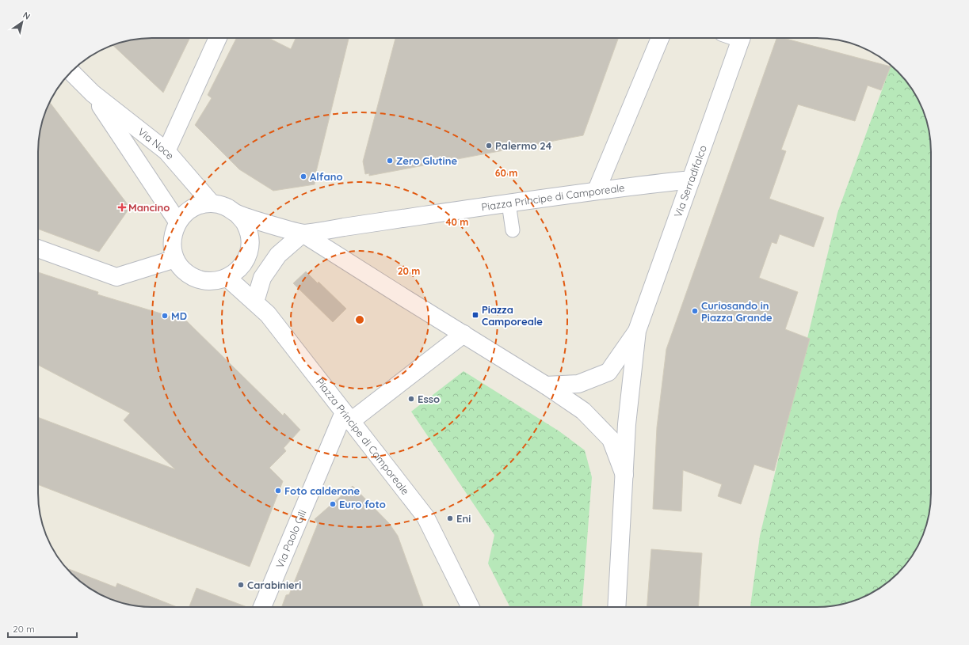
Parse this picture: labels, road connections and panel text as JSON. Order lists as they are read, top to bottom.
{
  "streets": {
    "street": [
      "Via Noce",
      "Via Serradifalco",
      "Piazza Principe di Camporeale",
      "Via Paolo Gili"
    ]
  },
  "crossings": [
    ["Via Noce", "Piazza Principe di Camporeale"],
    ["Via Serradifalco", "Piazza Principe di Camporeale"],
    ["Piazza Principe di Camporeale", "Via Paolo Gili"]
  ],
  "places": {
    "other": [
      "Palermo 24",
      "Zero Glutine",
      "Alfano",
      "Curiosando in Piazza Grande",
      "MD",
      "Esso",
      "Foto calderone",
      "Euro foto",
      "Eni",
      "Carabinieri"
    ],
    "health": ["Mancino"],
    "transit": ["Piazza Camporeale"]
  },
  "scale_bar": "20 m",
  "north": "top right",
  "rings": ["60 m", "40 m", "20 m"]
}
